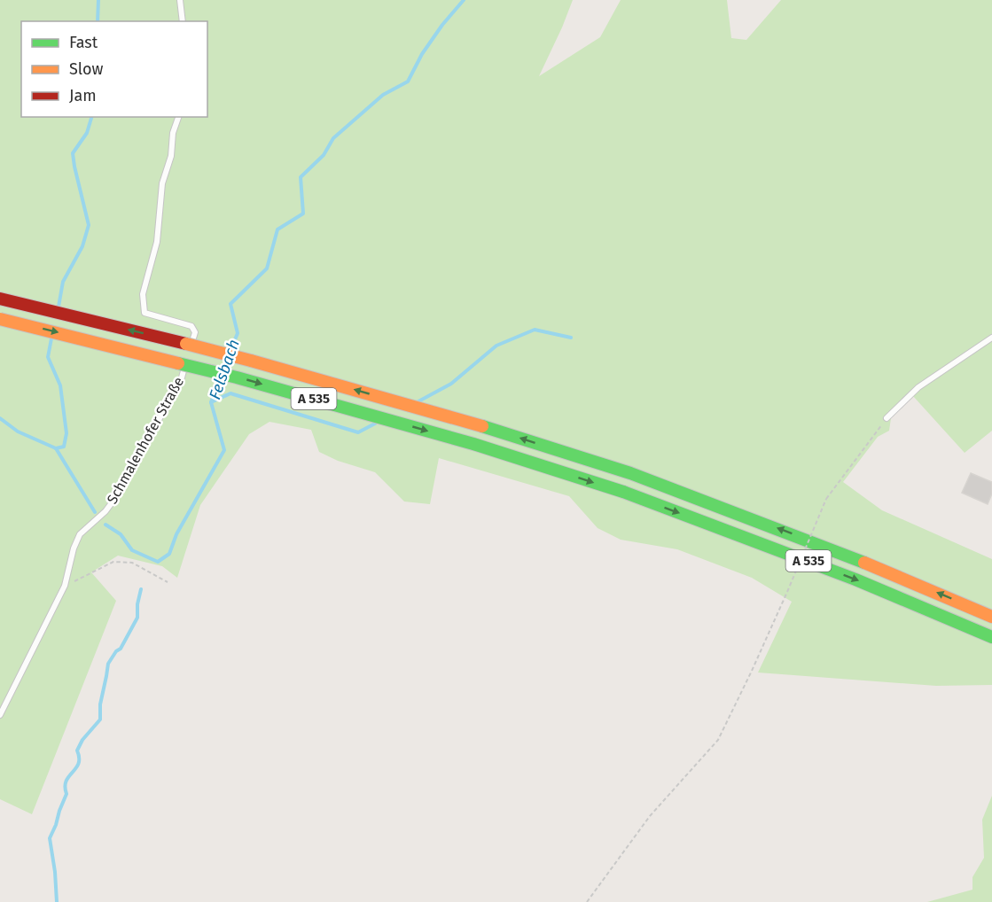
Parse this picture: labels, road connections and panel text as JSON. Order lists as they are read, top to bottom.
{
  "streets": {
    "highway": ["A 535"],
    "lane": ["Schmalenhofer Straße"]
  },
  "water": ["Felsbach"],
  "legend": ["Fast", "Slow", "Jam"]
}
